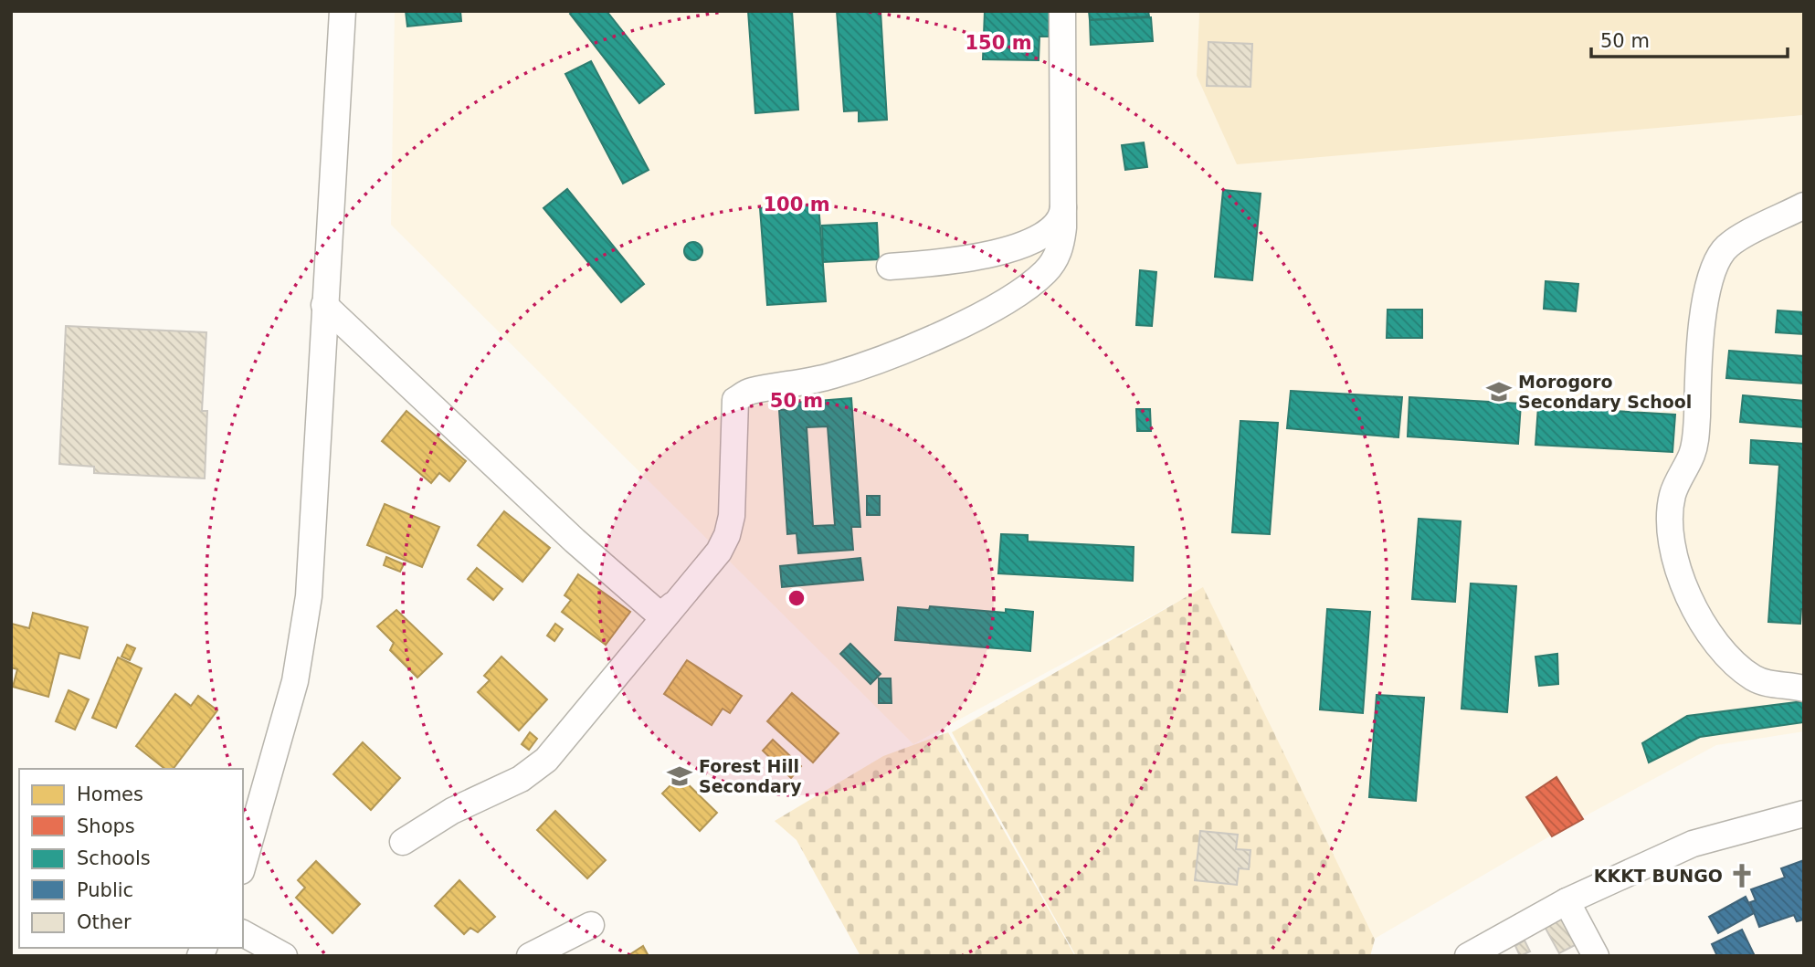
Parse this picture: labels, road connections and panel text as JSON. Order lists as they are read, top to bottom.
{
  "places": {
    "school or university": ["Morogoro Secondary School", "Forest Hill Secondary"],
    "church": ["KKKT BUNGO"]
  },
  "legend": [
    "Homes",
    "Shops",
    "Schools",
    "Public",
    "Other"
  ],
  "scale_bar": "50 m",
  "rings": ["150 m", "100 m", "50 m"]
}
